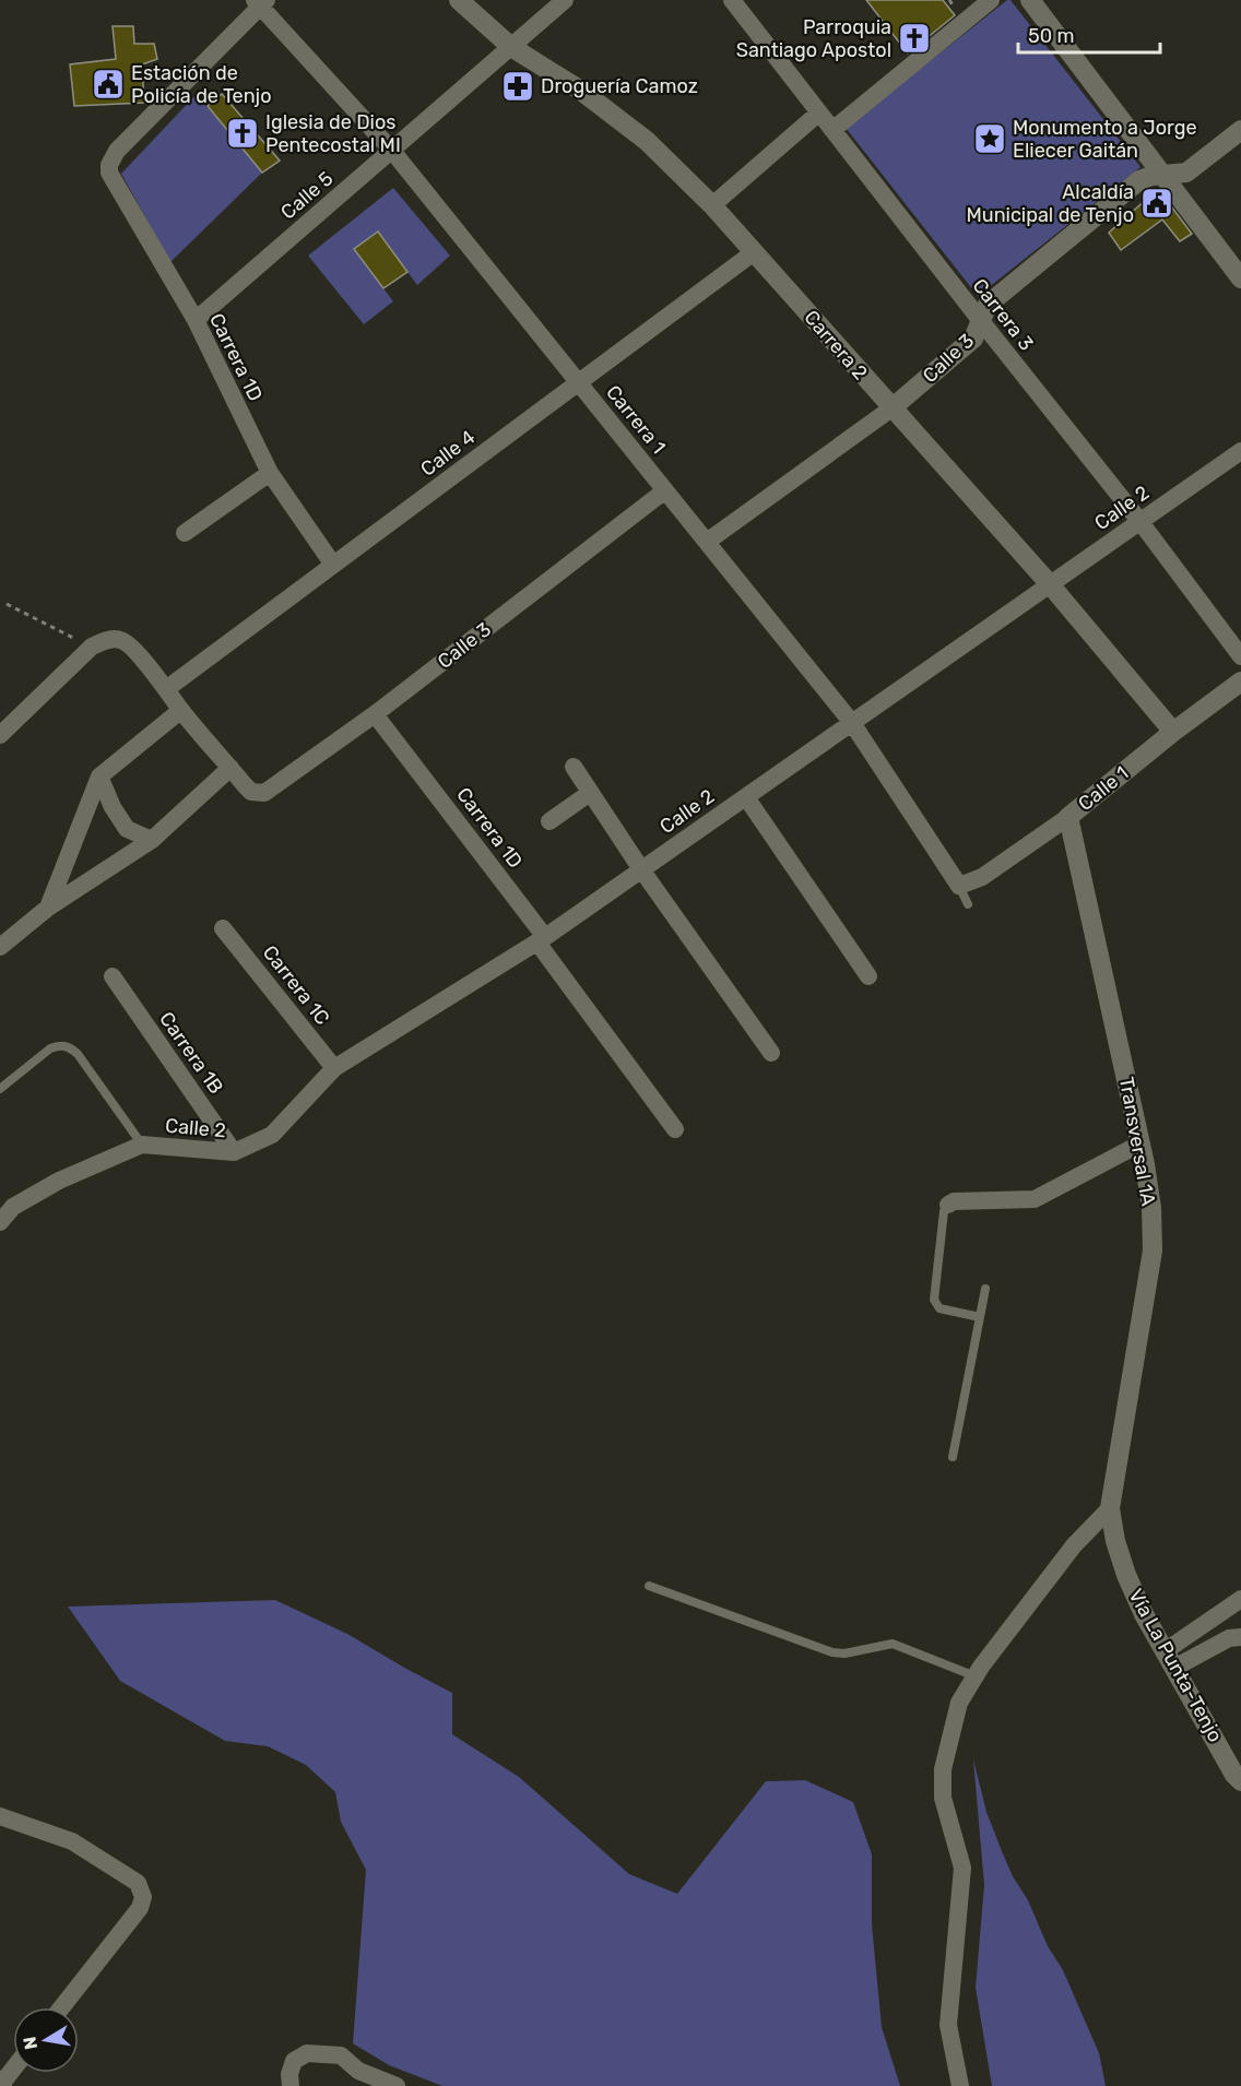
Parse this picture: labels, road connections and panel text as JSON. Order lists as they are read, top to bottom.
{
  "streets": {
    "main road": [
      "Carrera 2",
      "Calle 3",
      "Calle 1",
      "Transversal 1A",
      "Vía La Punta-Tenjo"
    ],
    "street": [
      "Calle 5",
      "Carrera 3",
      "Carrera 1D",
      "Carrera 1",
      "Calle 4",
      "Calle 2",
      "Carrera 1C",
      "Carrera 1B"
    ]
  },
  "crossings": [
    ["Calle 5", "Carrera 2"],
    ["Calle 5", "Carrera 1D"],
    ["Calle 5", "Carrera 1"],
    ["Carrera 3", "Calle 3"],
    ["Carrera 3", "Calle 2"],
    ["Carrera 2", "Calle 3"],
    ["Carrera 2", "Calle 4"],
    ["Carrera 2", "Calle 2"],
    ["Carrera 2", "Calle 1"],
    ["Carrera 1D", "Calle 3"],
    ["Carrera 1D", "Carrera 1"],
    ["Carrera 1D", "Calle 4"],
    ["Carrera 1D", "Calle 2"],
    ["Calle 3", "Carrera 1"],
    ["Carrera 1", "Calle 4"],
    ["Carrera 1", "Calle 2"],
    ["Carrera 1", "Calle 1"],
    ["Calle 2", "Carrera 1C"],
    ["Calle 2", "Carrera 1B"],
    ["Calle 1", "Transversal 1A"],
    ["Transversal 1A", "Vía La Punta-Tenjo"]
  ],
  "places": {
    "church": ["Parroquia Santiago Apostol", "Iglesia de Dios Pentecostal MI"],
    "public building": ["Estación de Policía de Tenjo", "Alcaldía Municipal de Tenjo"],
    "pharmacy": ["Droguería Camoz"],
    "place": ["Monumento a Jorge Eliecer Gaitán"]
  },
  "scale_bar": "50 m",
  "north": "left"
}
